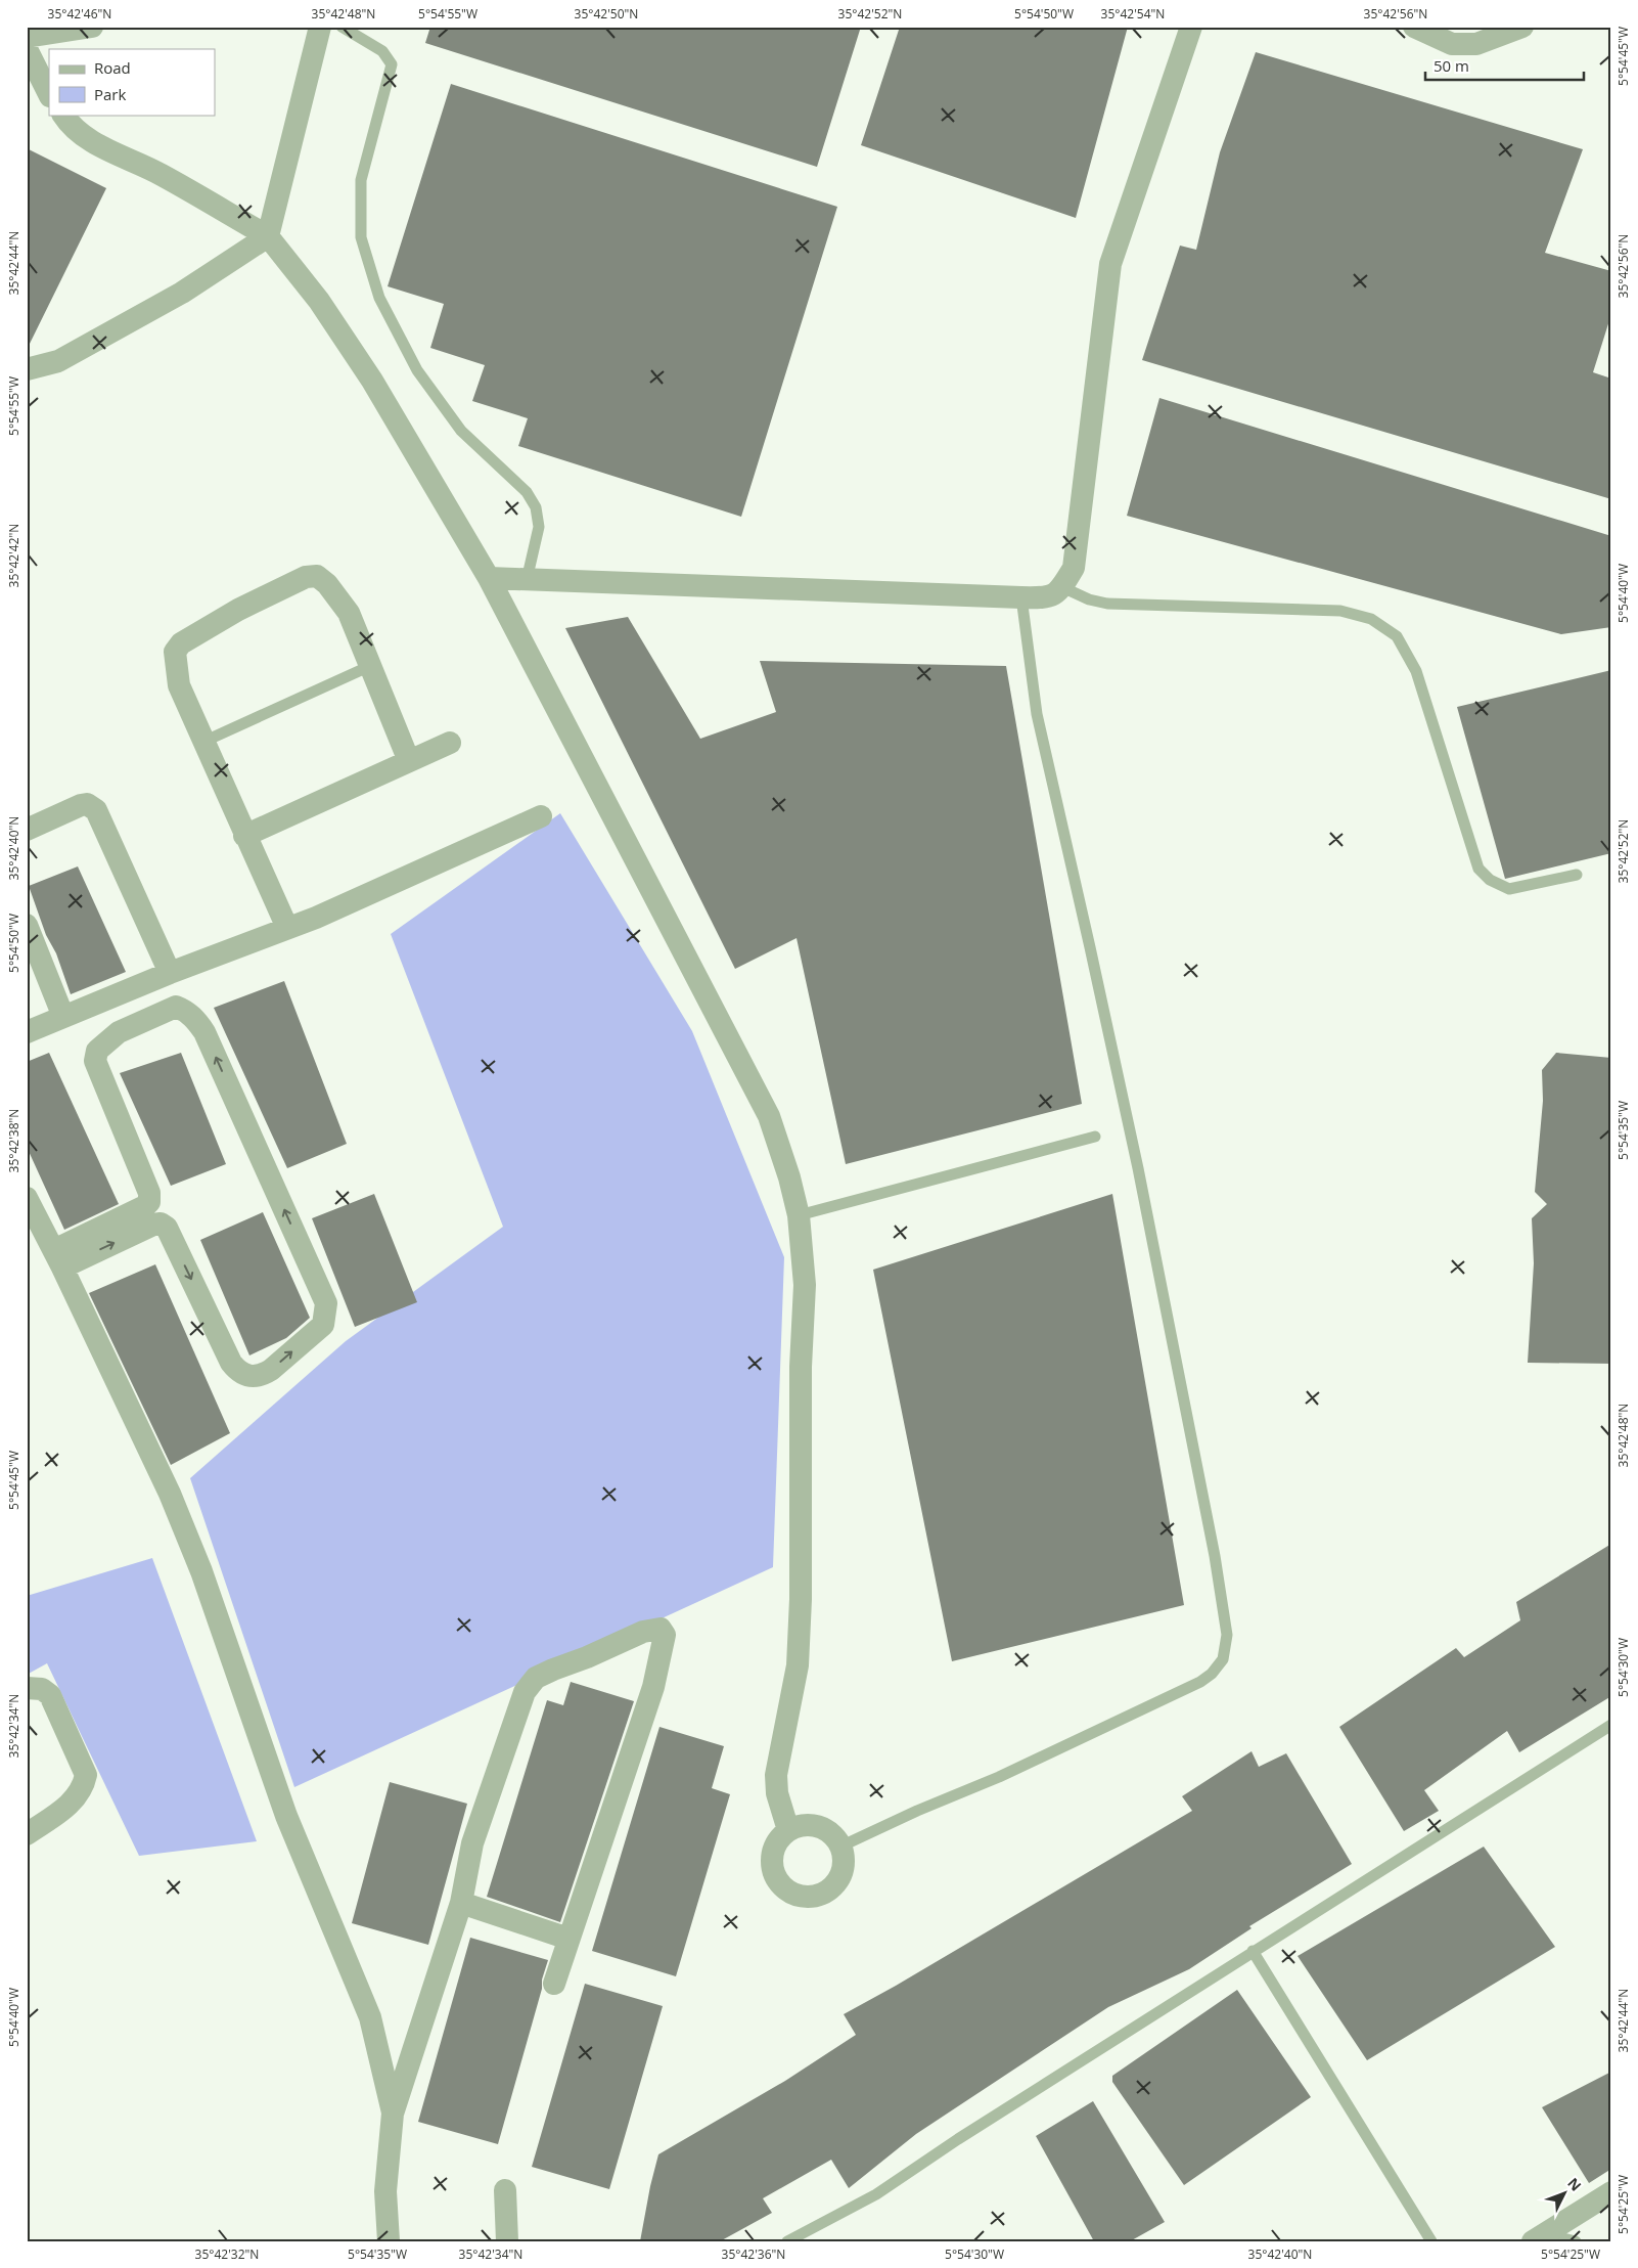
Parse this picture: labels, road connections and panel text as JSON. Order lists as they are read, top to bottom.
{
  "legend": ["Road", "Park"],
  "scale_bar": "50 m",
  "north": "top right",
  "coordinates": [
    "35°42'46\"N",
    "35°42'48\"N",
    "5°54'55\"W",
    "35°42'50\"N",
    "35°42'52\"N",
    "5°54'50\"W",
    "35°42'54\"N",
    "35°42'56\"N",
    "5°54'45\"W",
    "35°42'44\"N",
    "35°42'42\"N",
    "5°54'40\"W",
    "35°42'40\"N",
    "5°54'35\"W",
    "35°42'38\"N",
    "5°54'30\"W",
    "35°42'34\"N",
    "5°54'25\"W",
    "35°42'32\"N",
    "35°42'36\"N"
  ]
}
